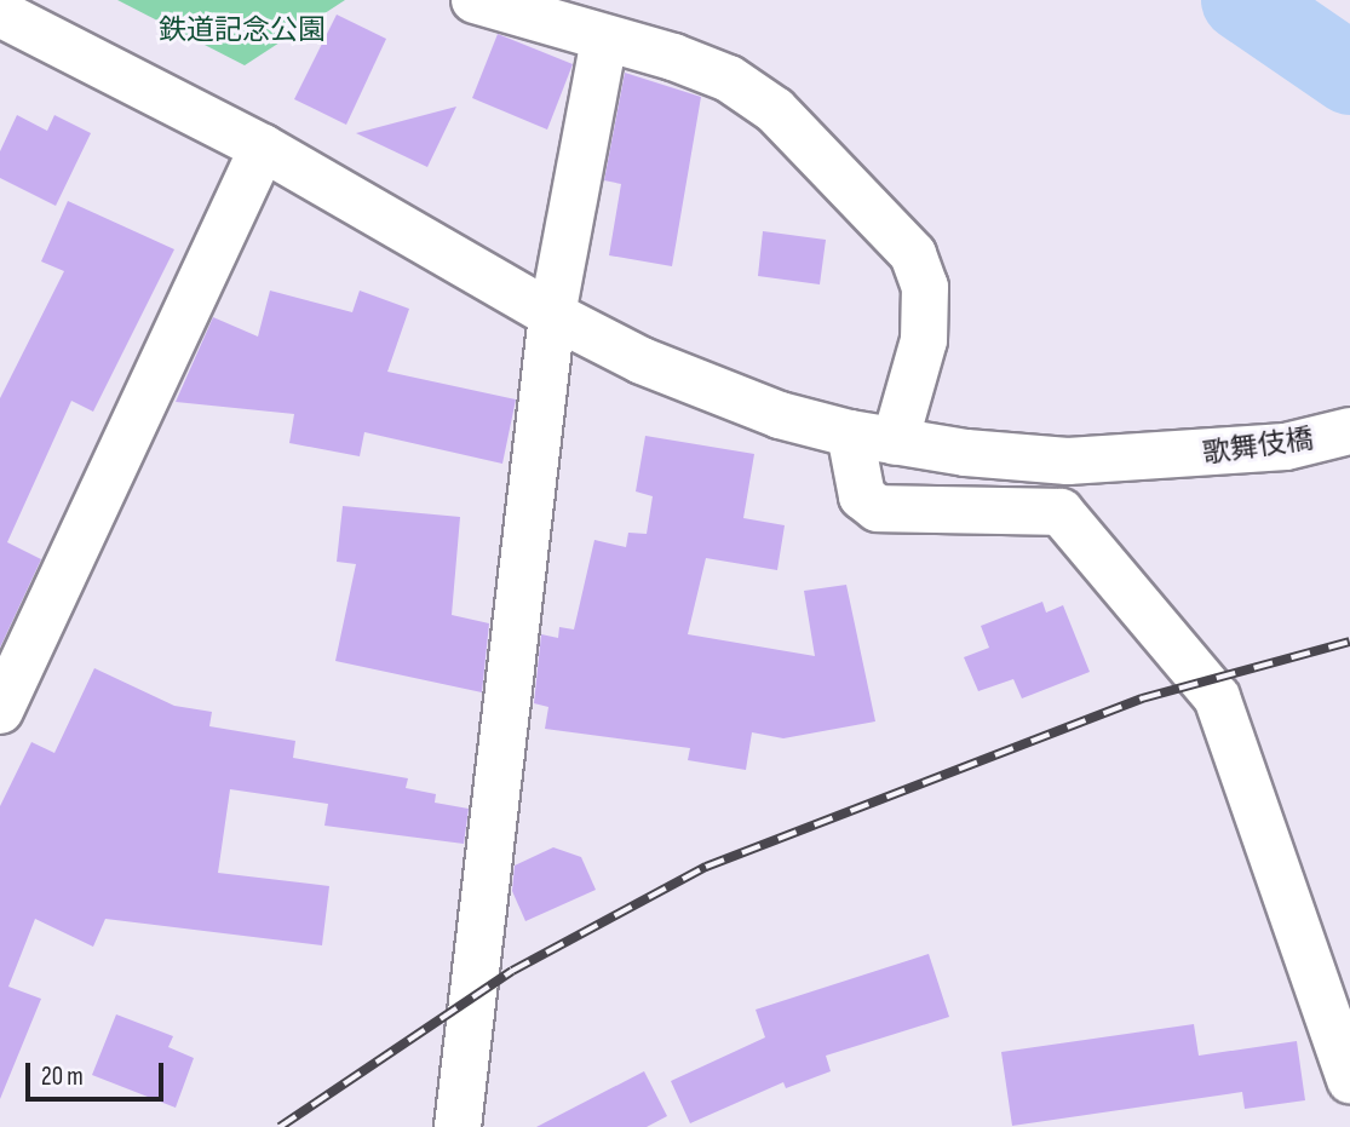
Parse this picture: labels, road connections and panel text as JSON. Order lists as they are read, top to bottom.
{
  "streets": {
    "street": ["歌舞伎橋"]
  },
  "parks": ["鉄道記念公園"],
  "scale_bar": "20 m"
}
